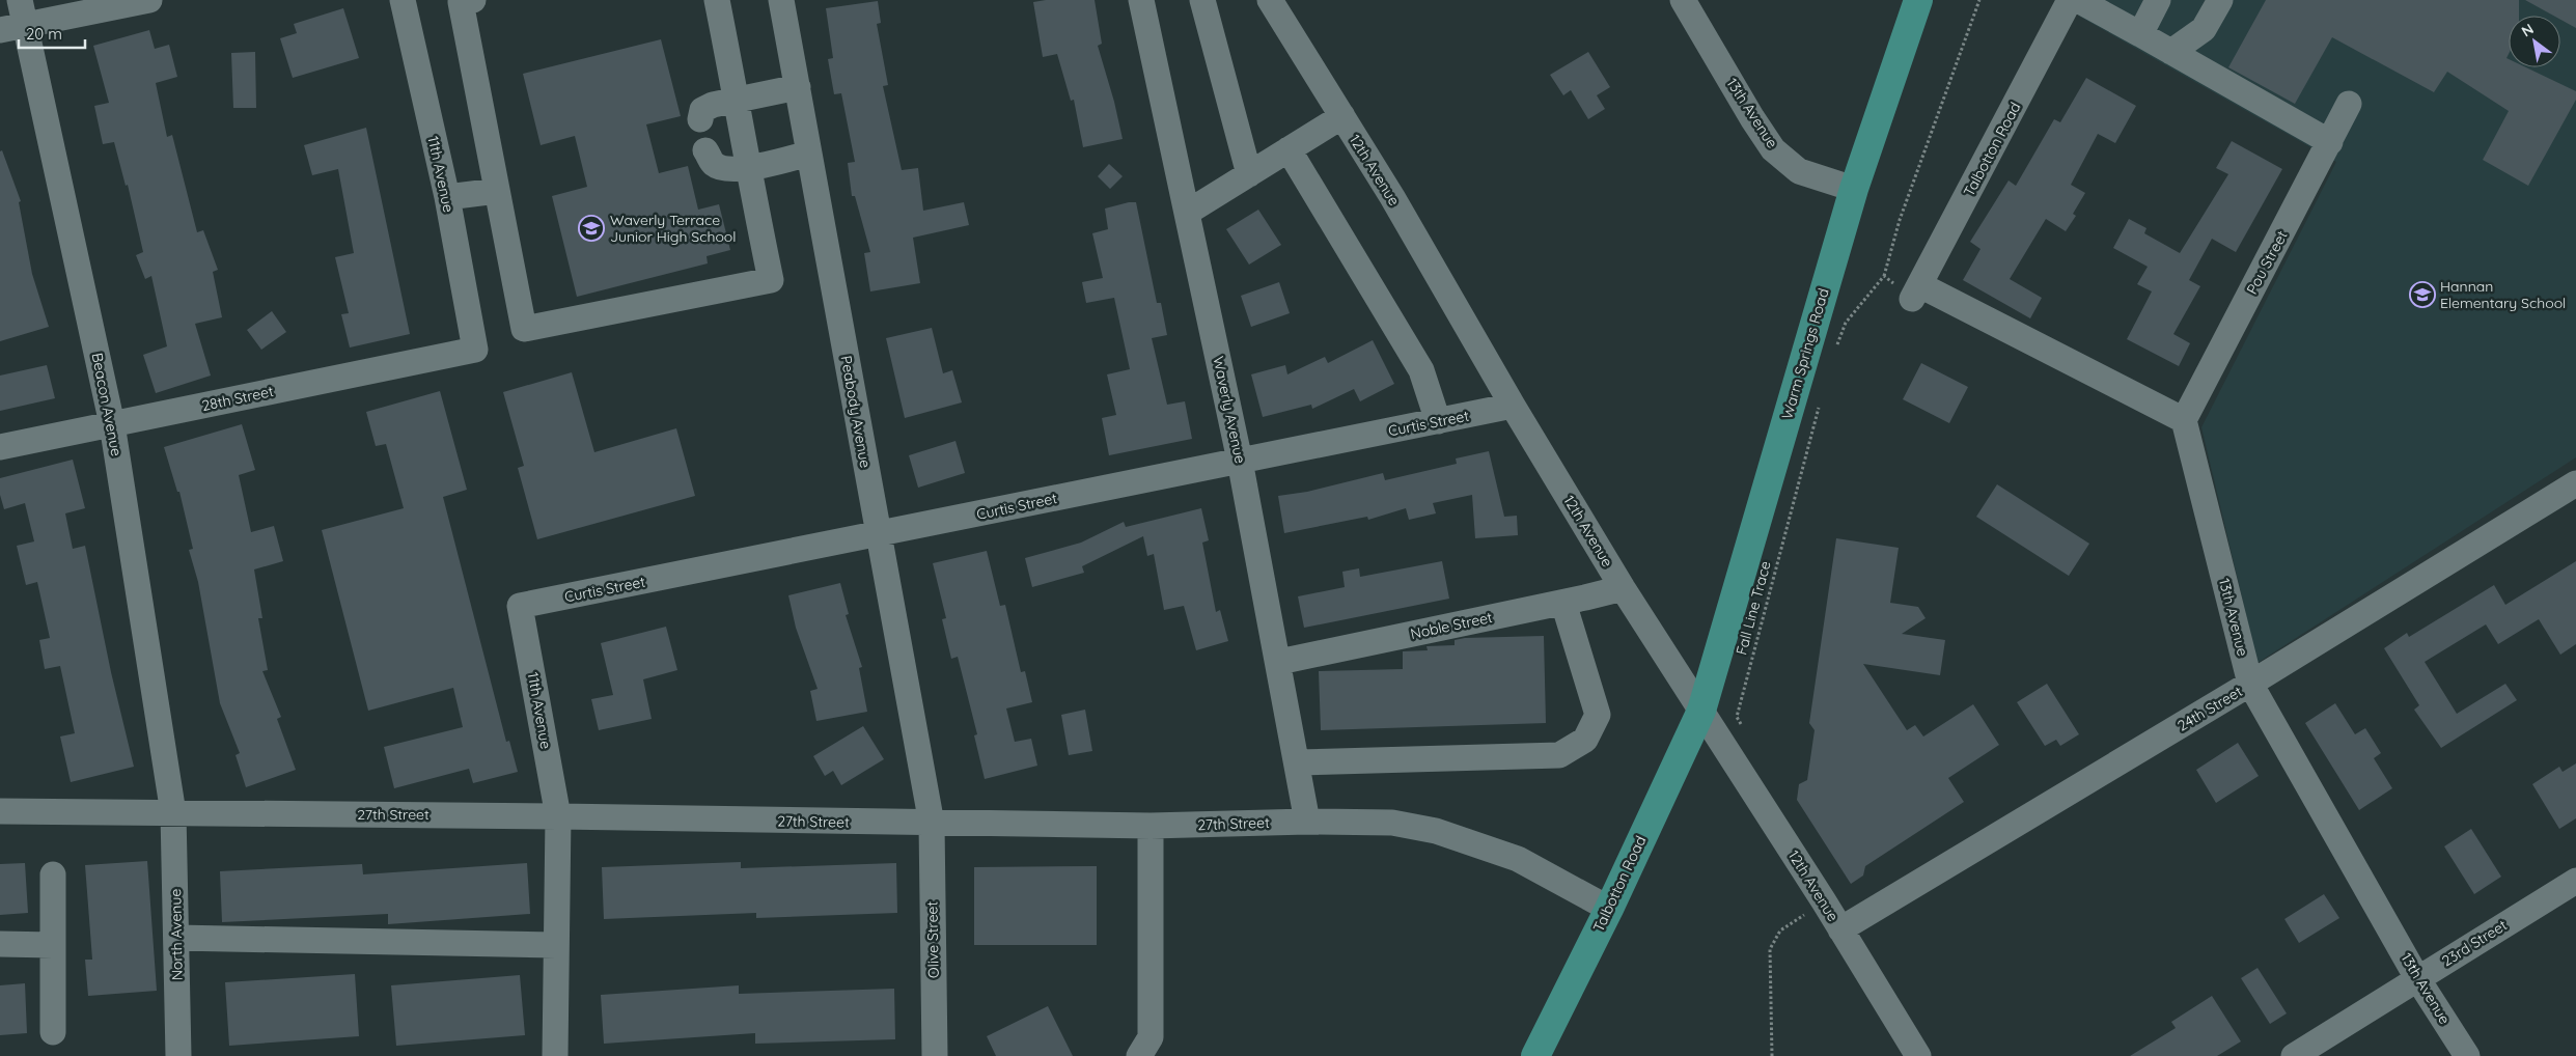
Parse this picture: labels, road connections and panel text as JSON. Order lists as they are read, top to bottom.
{
  "streets": {
    "main road": ["Talbotton Road", "Warm Springs Road"],
    "street": [
      "13th Avenue",
      "12th Avenue",
      "11th Avenue",
      "Pou Street",
      "28th Street",
      "Beacon Avenue",
      "Waverly Avenue",
      "Peabody Avenue",
      "Curtis Street",
      "Noble Street",
      "24th Street",
      "27th Street",
      "North Avenue",
      "Olive Street",
      "23rd Street"
    ],
    "path": ["Fall Line Trace"]
  },
  "crossings": [
    ["13th Avenue", "Pou Street"],
    ["13th Avenue", "Warm Springs Road"],
    ["13th Avenue", "24th Street"],
    ["13th Avenue", "23rd Street"],
    ["Talbotton Road", "12th Avenue"],
    ["Talbotton Road", "Warm Springs Road"],
    ["Talbotton Road", "27th Street"],
    ["12th Avenue", "Warm Springs Road"],
    ["12th Avenue", "Curtis Street"],
    ["12th Avenue", "Noble Street"],
    ["12th Avenue", "24th Street"],
    ["11th Avenue", "28th Street"],
    ["11th Avenue", "Curtis Street"],
    ["11th Avenue", "27th Street"],
    ["28th Street", "Beacon Avenue"],
    ["Beacon Avenue", "27th Street"],
    ["Beacon Avenue", "North Avenue"],
    ["Waverly Avenue", "Curtis Street"],
    ["Waverly Avenue", "Noble Street"],
    ["Waverly Avenue", "27th Street"],
    ["Peabody Avenue", "Curtis Street"],
    ["Peabody Avenue", "27th Street"],
    ["Peabody Avenue", "Olive Street"],
    ["27th Street", "North Avenue"],
    ["27th Street", "Olive Street"]
  ],
  "places": {
    "school or university": ["Waverly Terrace Junior High School", "Hannan Elementary School"]
  },
  "scale_bar": "20 m",
  "north": "top left"
}
